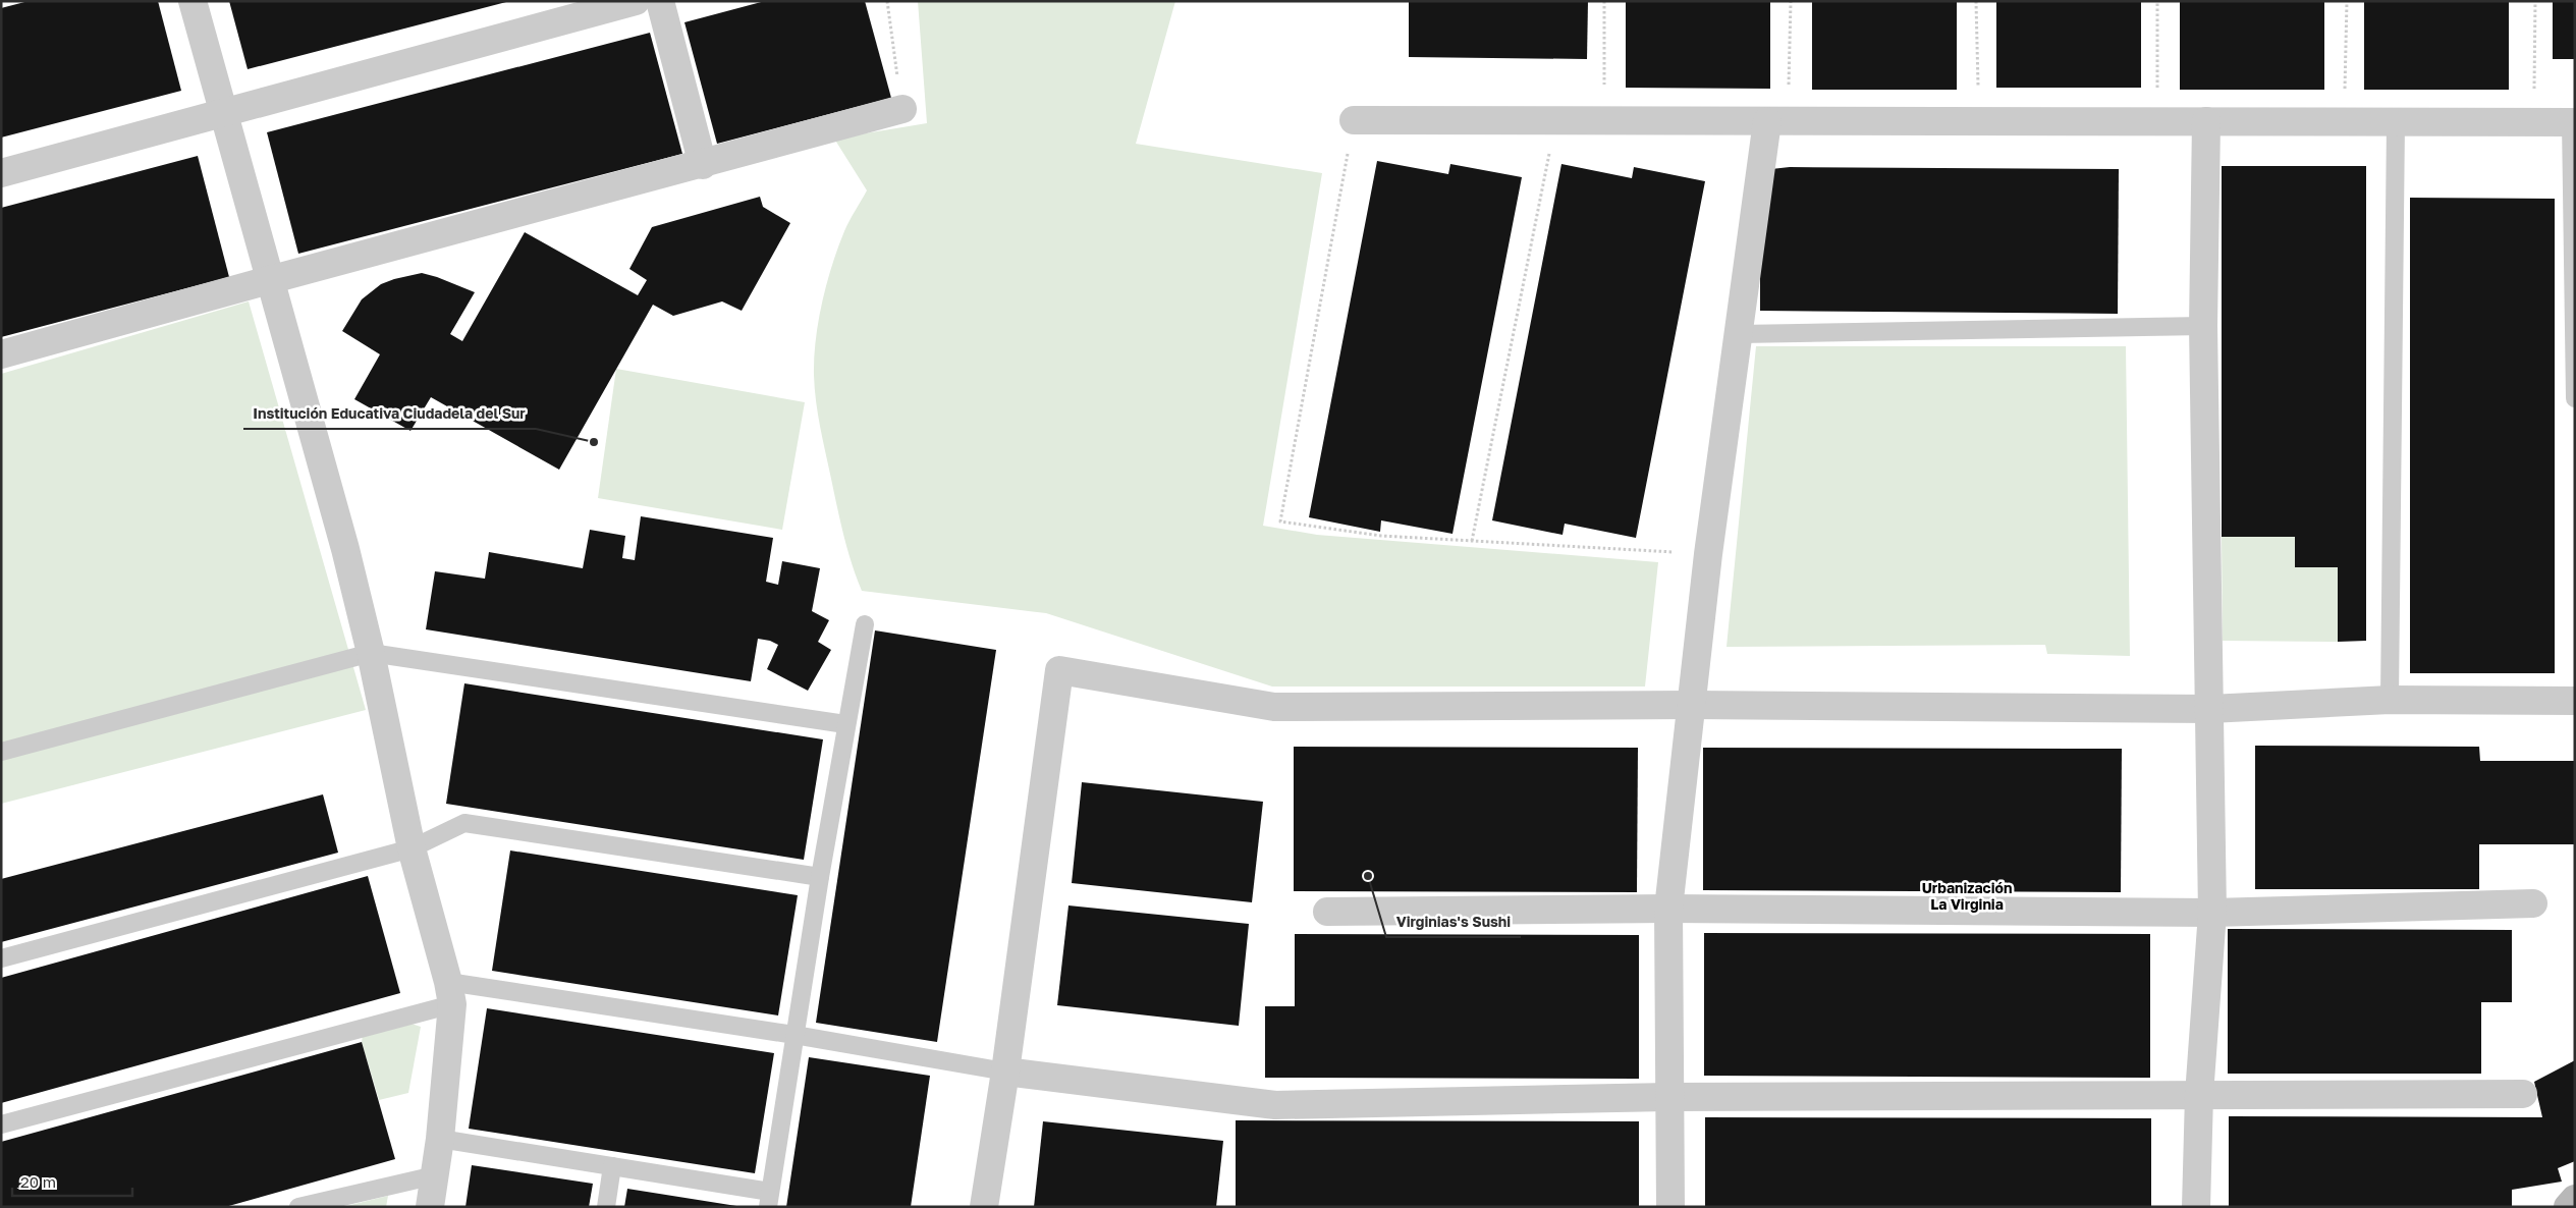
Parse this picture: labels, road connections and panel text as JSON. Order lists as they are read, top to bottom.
{
  "districts": ["Urbanización La Virginia"],
  "places": ["Institución Educativa Ciudadela del Sur", "Virginias's Sushi"],
  "scale_bar": "20 m"
}
